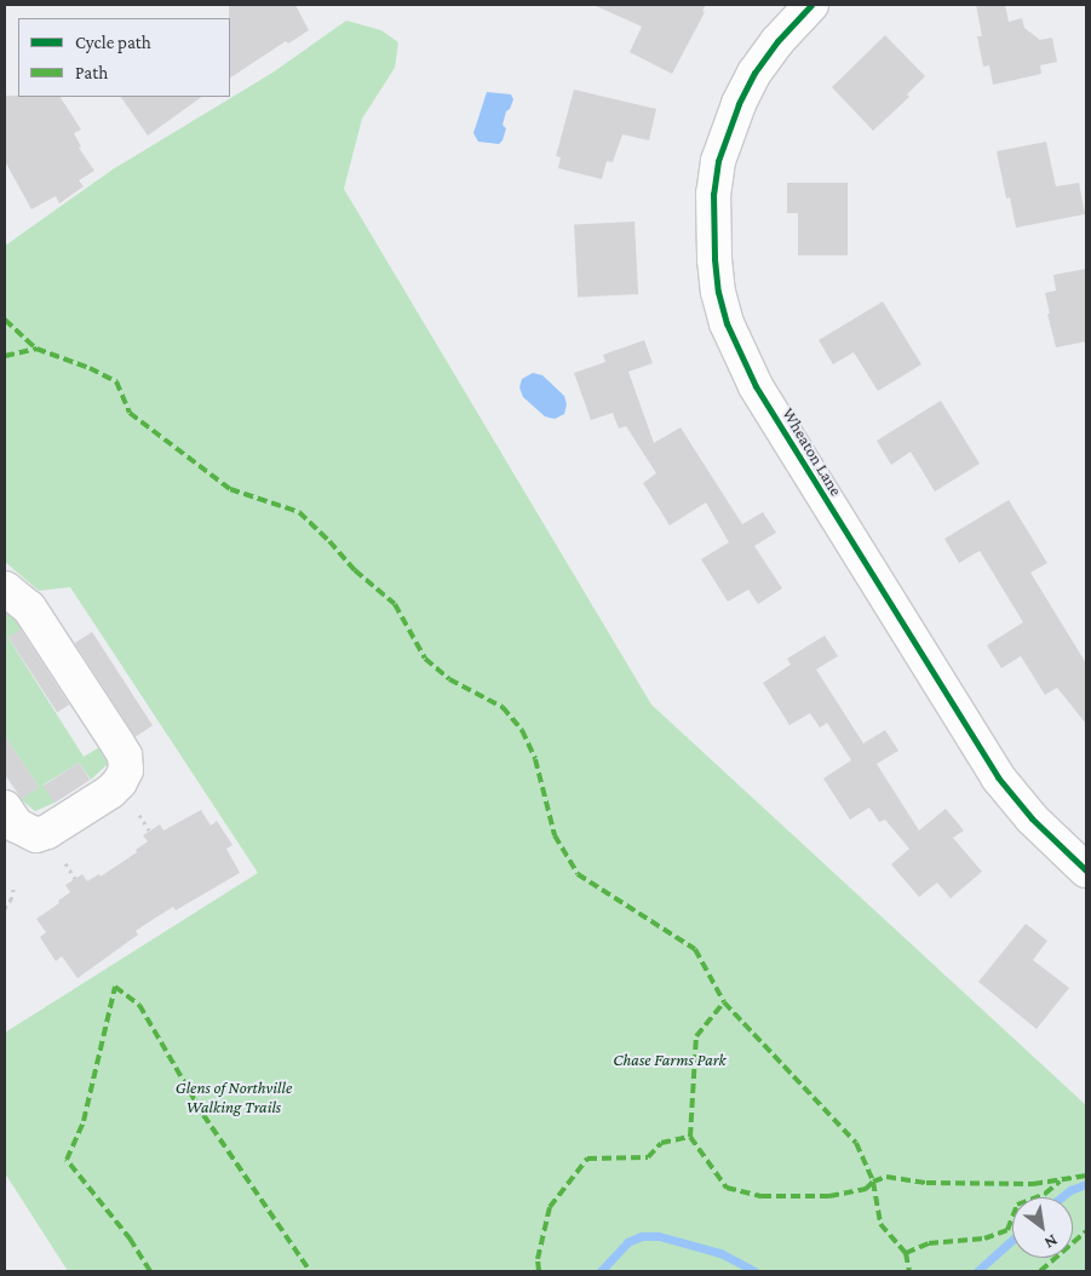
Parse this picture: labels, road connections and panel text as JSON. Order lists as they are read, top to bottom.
{
  "streets": {
    "street": ["Wheaton Lane"]
  },
  "parks": ["Chase Farms Park", "Glens of Northville Walking Trails"],
  "legend": ["Cycle path", "Path"],
  "north": "bottom right"
}
